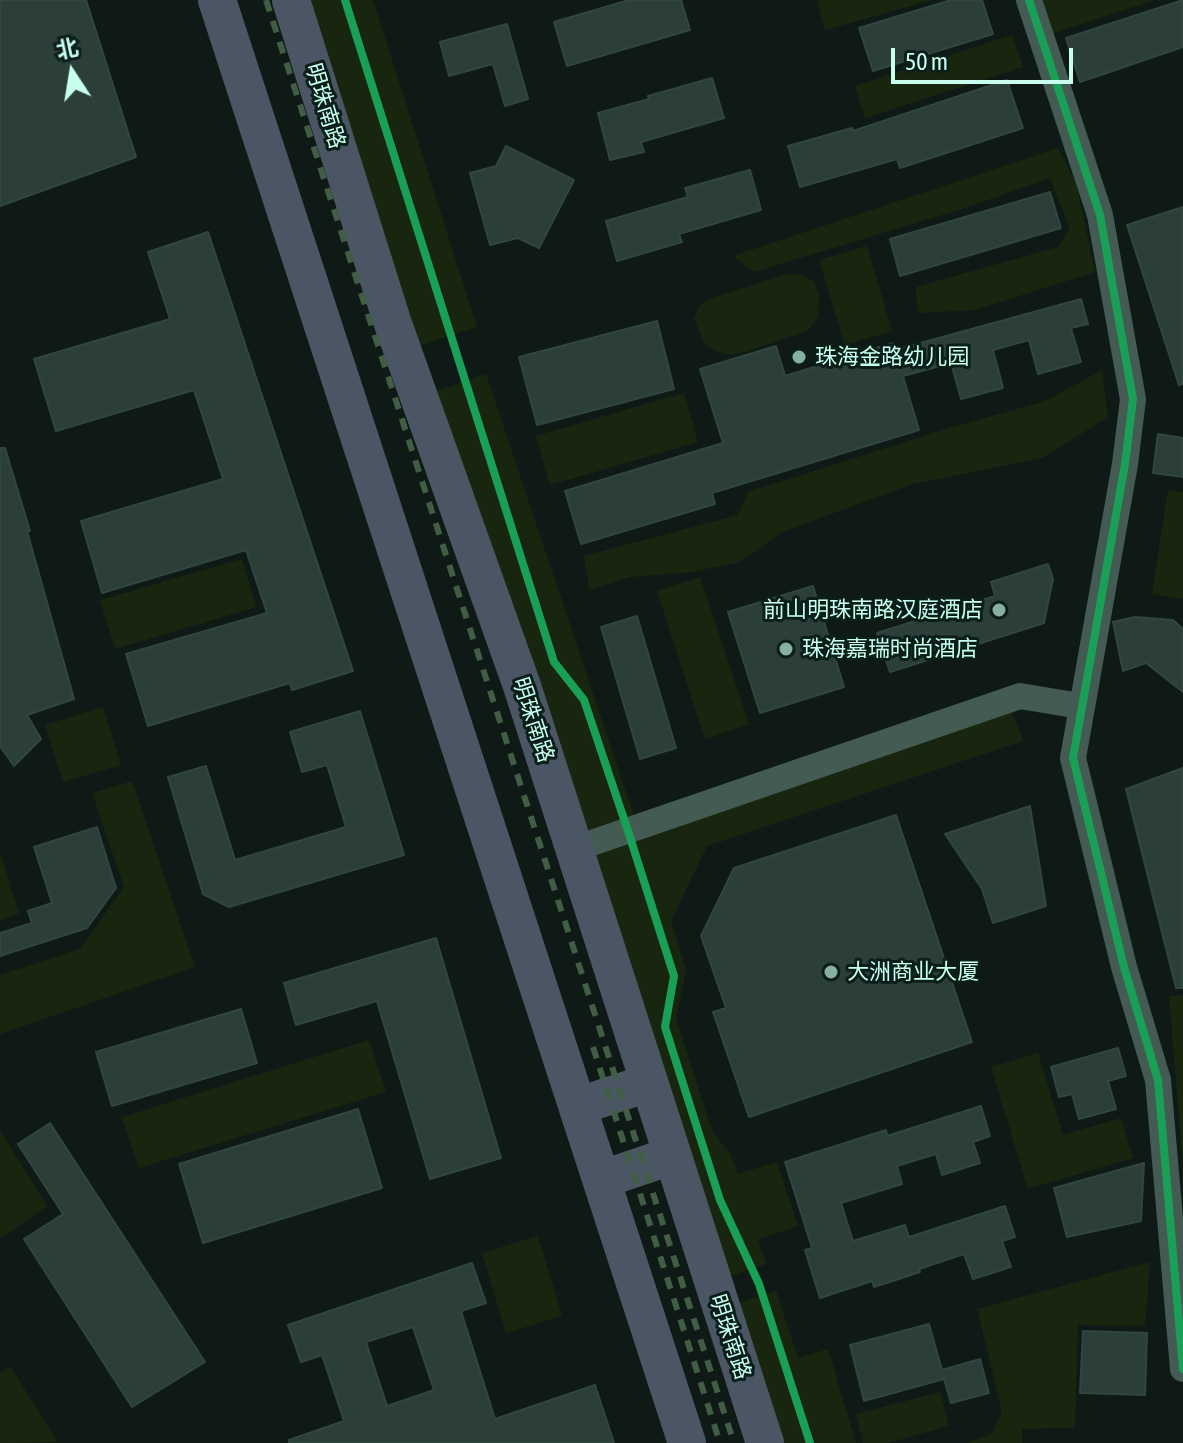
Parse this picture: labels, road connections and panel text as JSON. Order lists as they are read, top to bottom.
{
  "streets": {
    "highway": ["明珠南路"]
  },
  "places": [
    "珠海金路幼儿园",
    "前山明珠南路汉庭酒店",
    "珠海嘉瑞时尚酒店",
    "大洲商业大厦"
  ],
  "scale_bar": "50 m",
  "north": "top"
}
